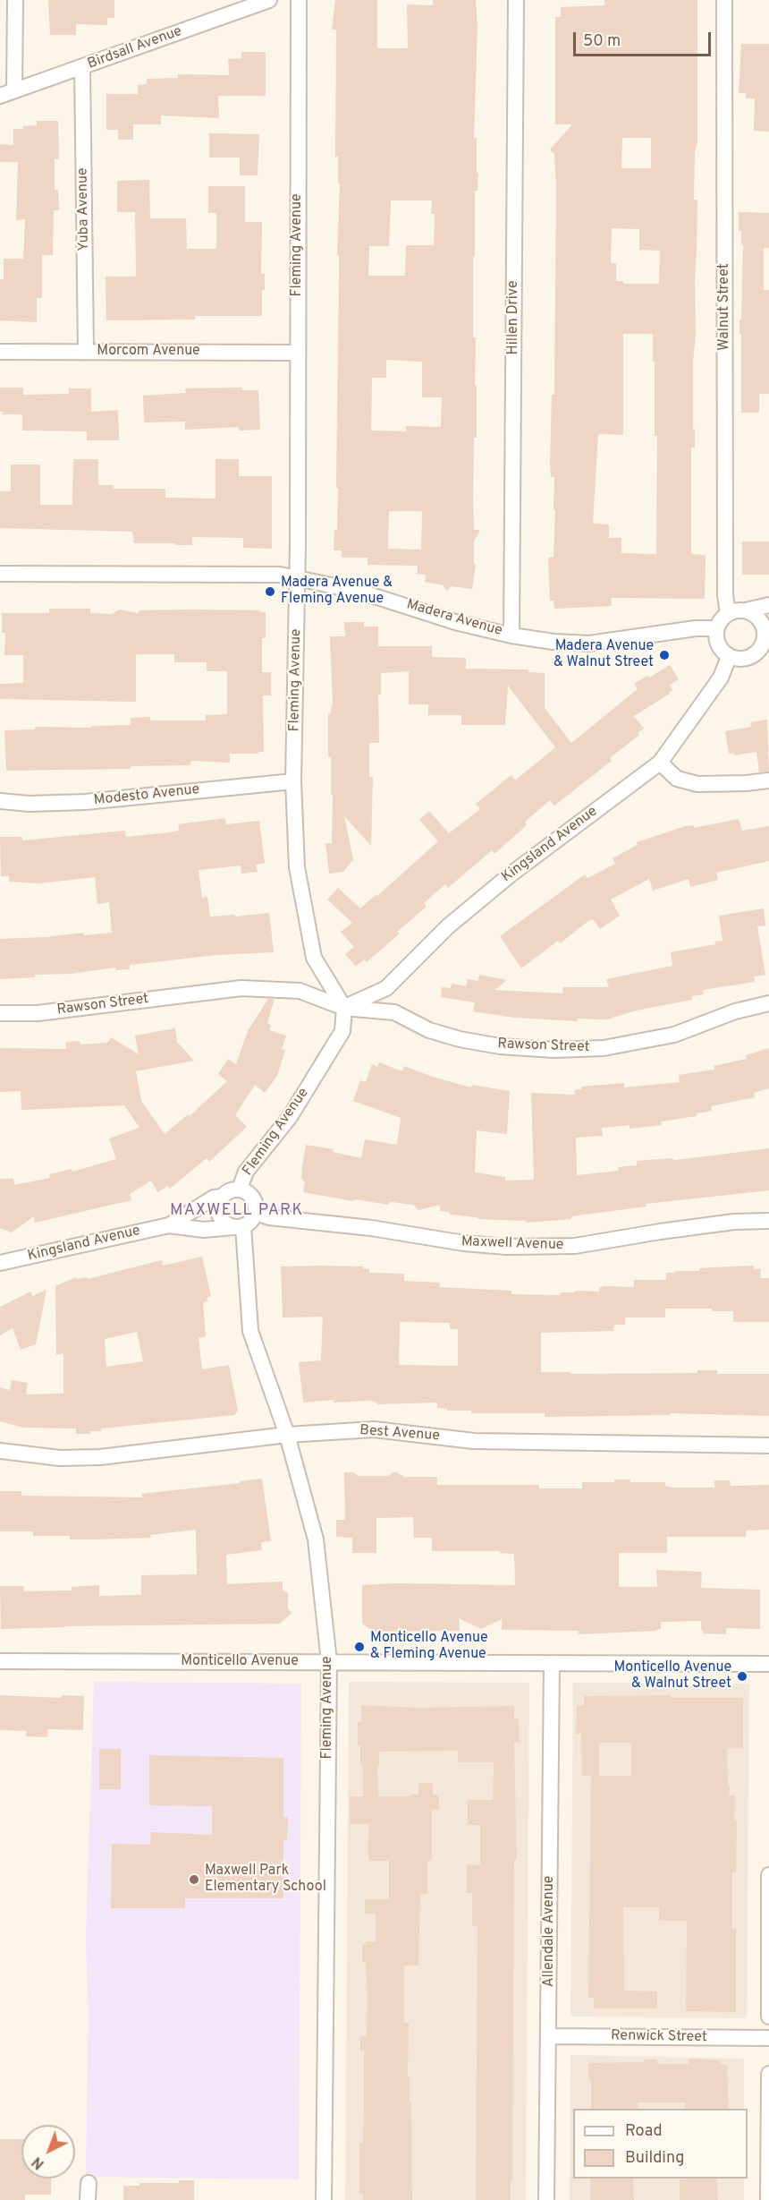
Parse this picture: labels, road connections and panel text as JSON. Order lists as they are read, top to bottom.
{
  "streets": {
    "street": [
      "Birdsall Avenue",
      "Yuba Avenue",
      "Fleming Avenue",
      "Walnut Street",
      "Hillen Drive",
      "Morcom Avenue",
      "Madera Avenue",
      "Modesto Avenue",
      "Kingsland Avenue",
      "Rawson Street",
      "Maxwell Avenue",
      "Best Avenue",
      "Monticello Avenue",
      "Allendale Avenue",
      "Renwick Street"
    ]
  },
  "crossings": [
    ["Birdsall Avenue", "Yuba Avenue"],
    ["Yuba Avenue", "Morcom Avenue"],
    ["Fleming Avenue", "Morcom Avenue"],
    ["Fleming Avenue", "Madera Avenue"],
    ["Fleming Avenue", "Modesto Avenue"],
    ["Fleming Avenue", "Kingsland Avenue"],
    ["Fleming Avenue", "Rawson Street"],
    ["Fleming Avenue", "Maxwell Avenue"],
    ["Fleming Avenue", "Best Avenue"],
    ["Fleming Avenue", "Monticello Avenue"],
    ["Walnut Street", "Madera Avenue"],
    ["Walnut Street", "Kingsland Avenue"],
    ["Hillen Drive", "Madera Avenue"],
    ["Madera Avenue", "Kingsland Avenue"],
    ["Kingsland Avenue", "Rawson Street"],
    ["Kingsland Avenue", "Maxwell Avenue"],
    ["Monticello Avenue", "Allendale Avenue"],
    ["Allendale Avenue", "Renwick Street"]
  ],
  "districts": ["MAXWELL PARK"],
  "places": [
    "Madera Avenue & Fleming Avenue",
    "Madera Avenue & Walnut Street",
    "Monticello Avenue & Fleming Avenue",
    "Monticello Avenue & Walnut Street",
    "Maxwell Park Elementary School"
  ],
  "legend": ["Road", "Building"],
  "scale_bar": "50 m",
  "north": "bottom left"
}
